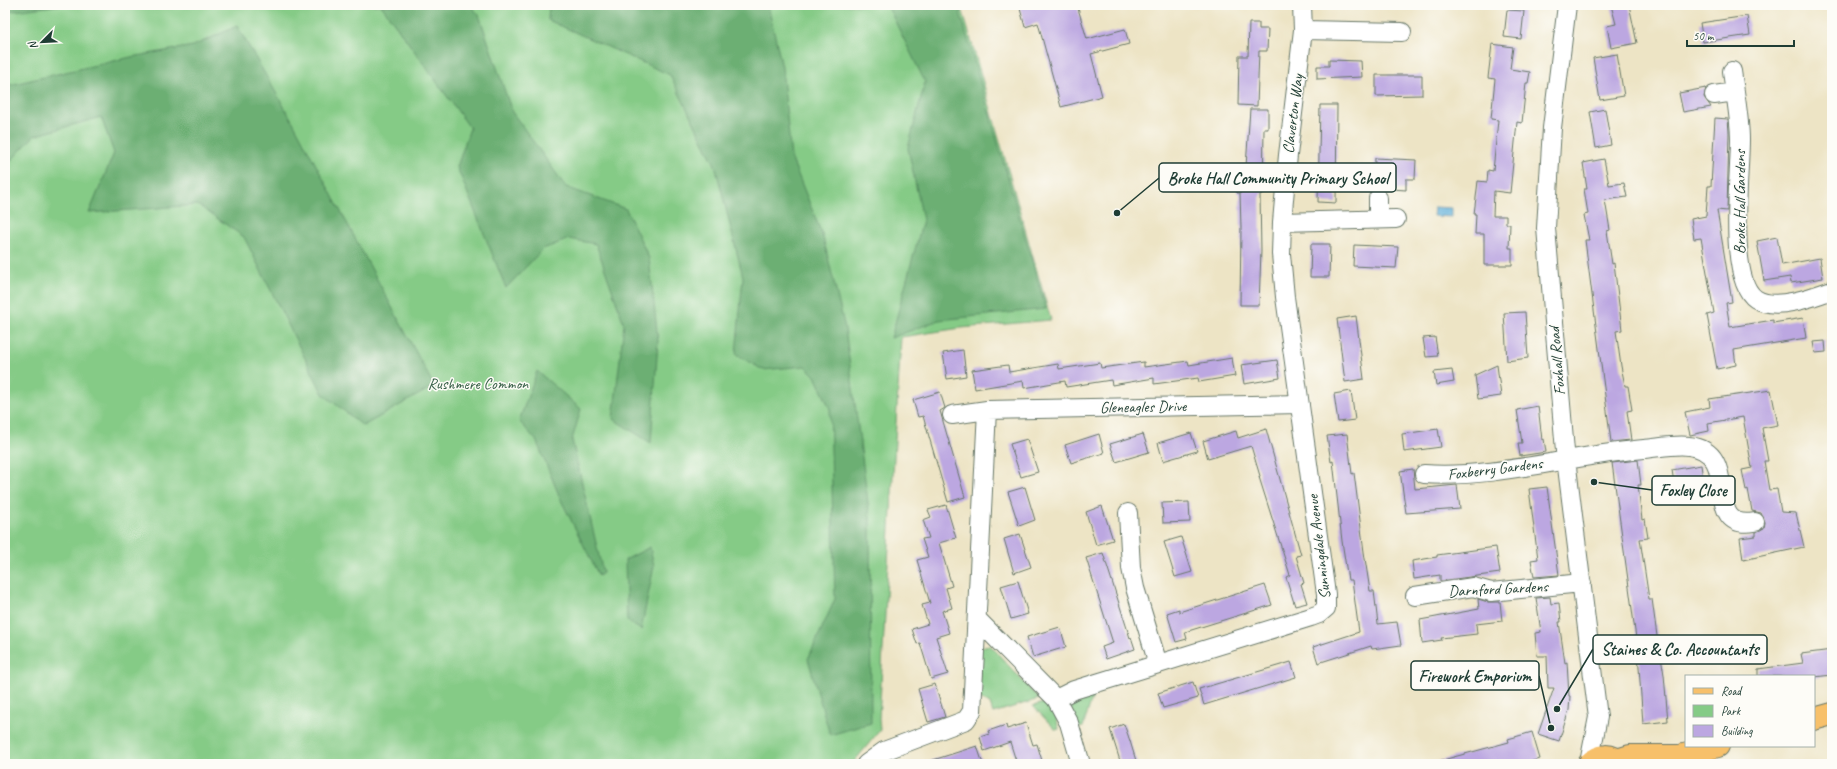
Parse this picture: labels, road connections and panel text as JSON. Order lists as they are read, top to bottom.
{
  "streets": {
    "street": [
      "Claverton Way",
      "Broke Hall Gardens",
      "Foxhall Road",
      "Gleneagles Drive",
      "Foxberry Gardens",
      "Sunningdale Avenue",
      "Darnford Gardens"
    ]
  },
  "crossings": [
    ["Claverton Way", "Sunningdale Avenue"],
    ["Foxhall Road", "Foxberry Gardens"],
    ["Foxhall Road", "Darnford Gardens"],
    ["Gleneagles Drive", "Sunningdale Avenue"]
  ],
  "parks": ["Rushmere Common"],
  "places": [
    "Broke Hall Community Primary School",
    "Foxley Close",
    "Staines & Co. Accountants",
    "Firework Emporium"
  ],
  "legend": ["Road", "Park", "Building"],
  "scale_bar": "50 m",
  "north": "bottom left"
}
